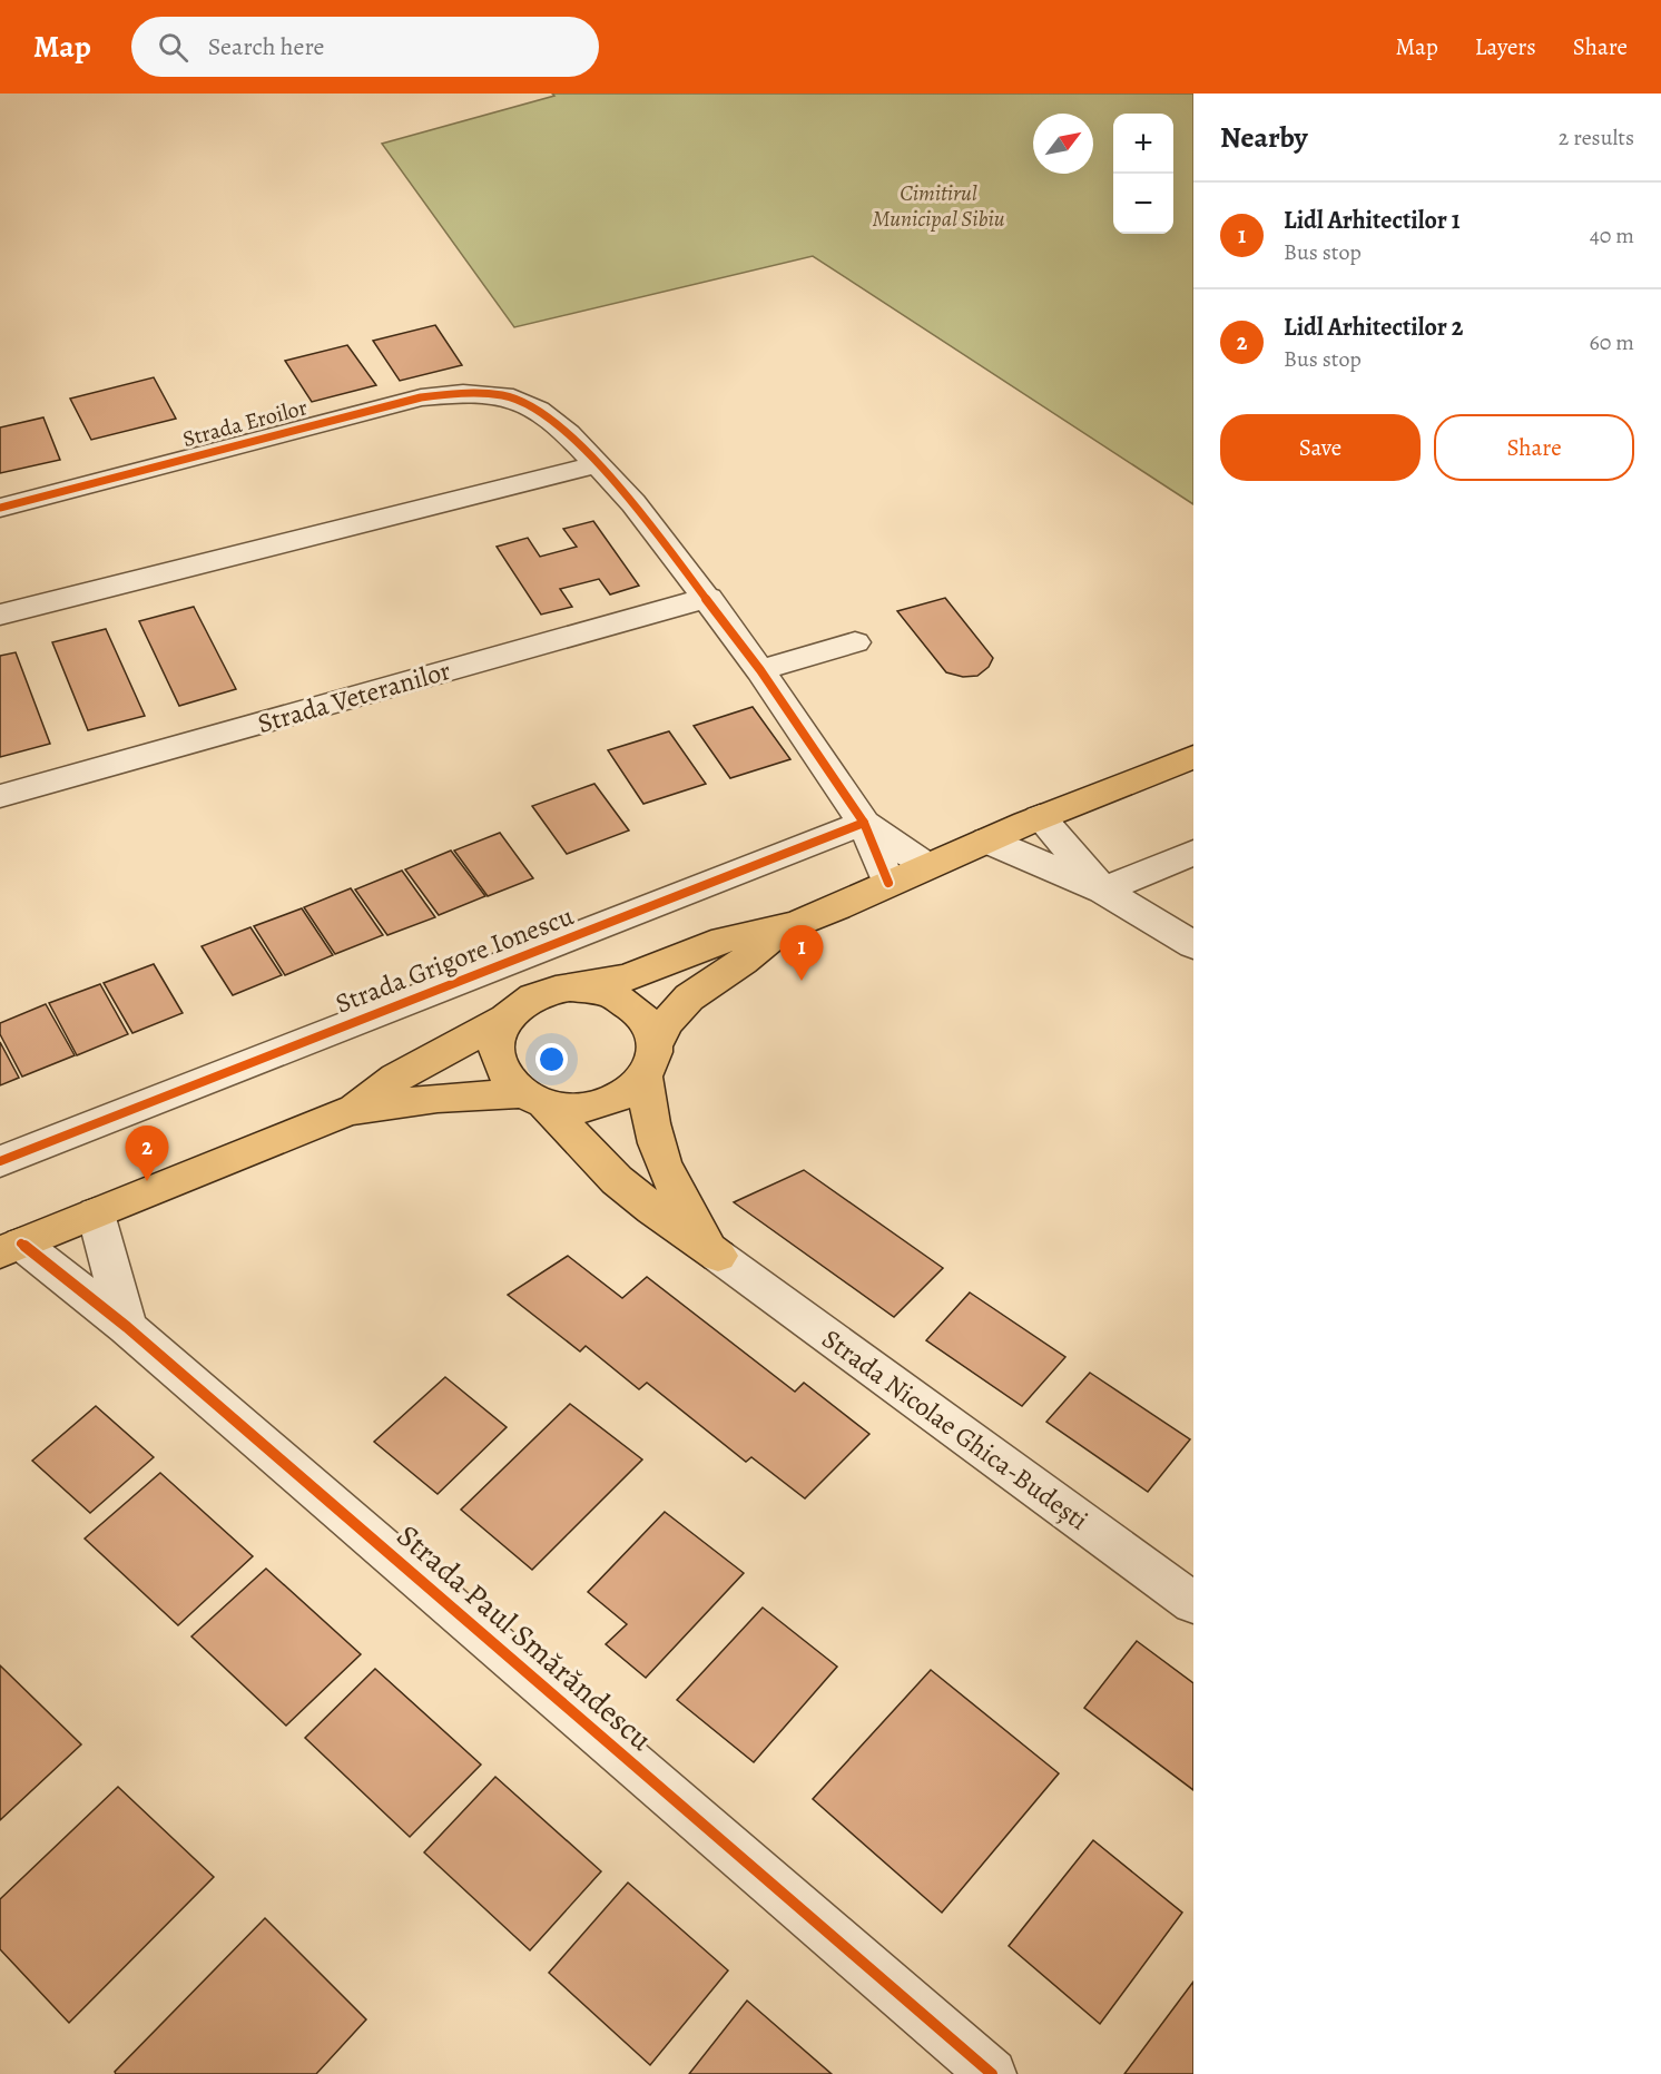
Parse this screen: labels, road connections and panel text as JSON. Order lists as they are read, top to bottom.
{
  "streets": {
    "street": [
      "Strada Eroilor",
      "Strada Veteranilor",
      "Strada Grigore Ionescu",
      "Strada Nicolae Ghica-Budești",
      "Strada Paul Smărăndescu"
    ]
  },
  "crossings": [
    ["Strada Eroilor", "Strada Veteranilor"],
    ["Strada Eroilor", "Strada Grigore Ionescu"]
  ],
  "parks": ["Cimitirul Municipal Sibiu"],
  "north": "top right",
  "page": {
    "header": "Map",
    "search": "Search here",
    "nav": ["Map", "Layers", "Share"],
    "heading": ["Nearby", "2 results"],
    "map_buttons": ["+", "−"],
    "list": [
      {
        "mark": "1",
        "name": "Lidl Arhitectilor 1",
        "note": "Bus stop",
        "value": "40 m"
      },
      {
        "mark": "2",
        "name": "Lidl Arhitectilor 2",
        "note": "Bus stop",
        "value": "60 m"
      }
    ],
    "buttons": ["Save", "Share"],
    "pins": ["1", "2"]
  }
}
